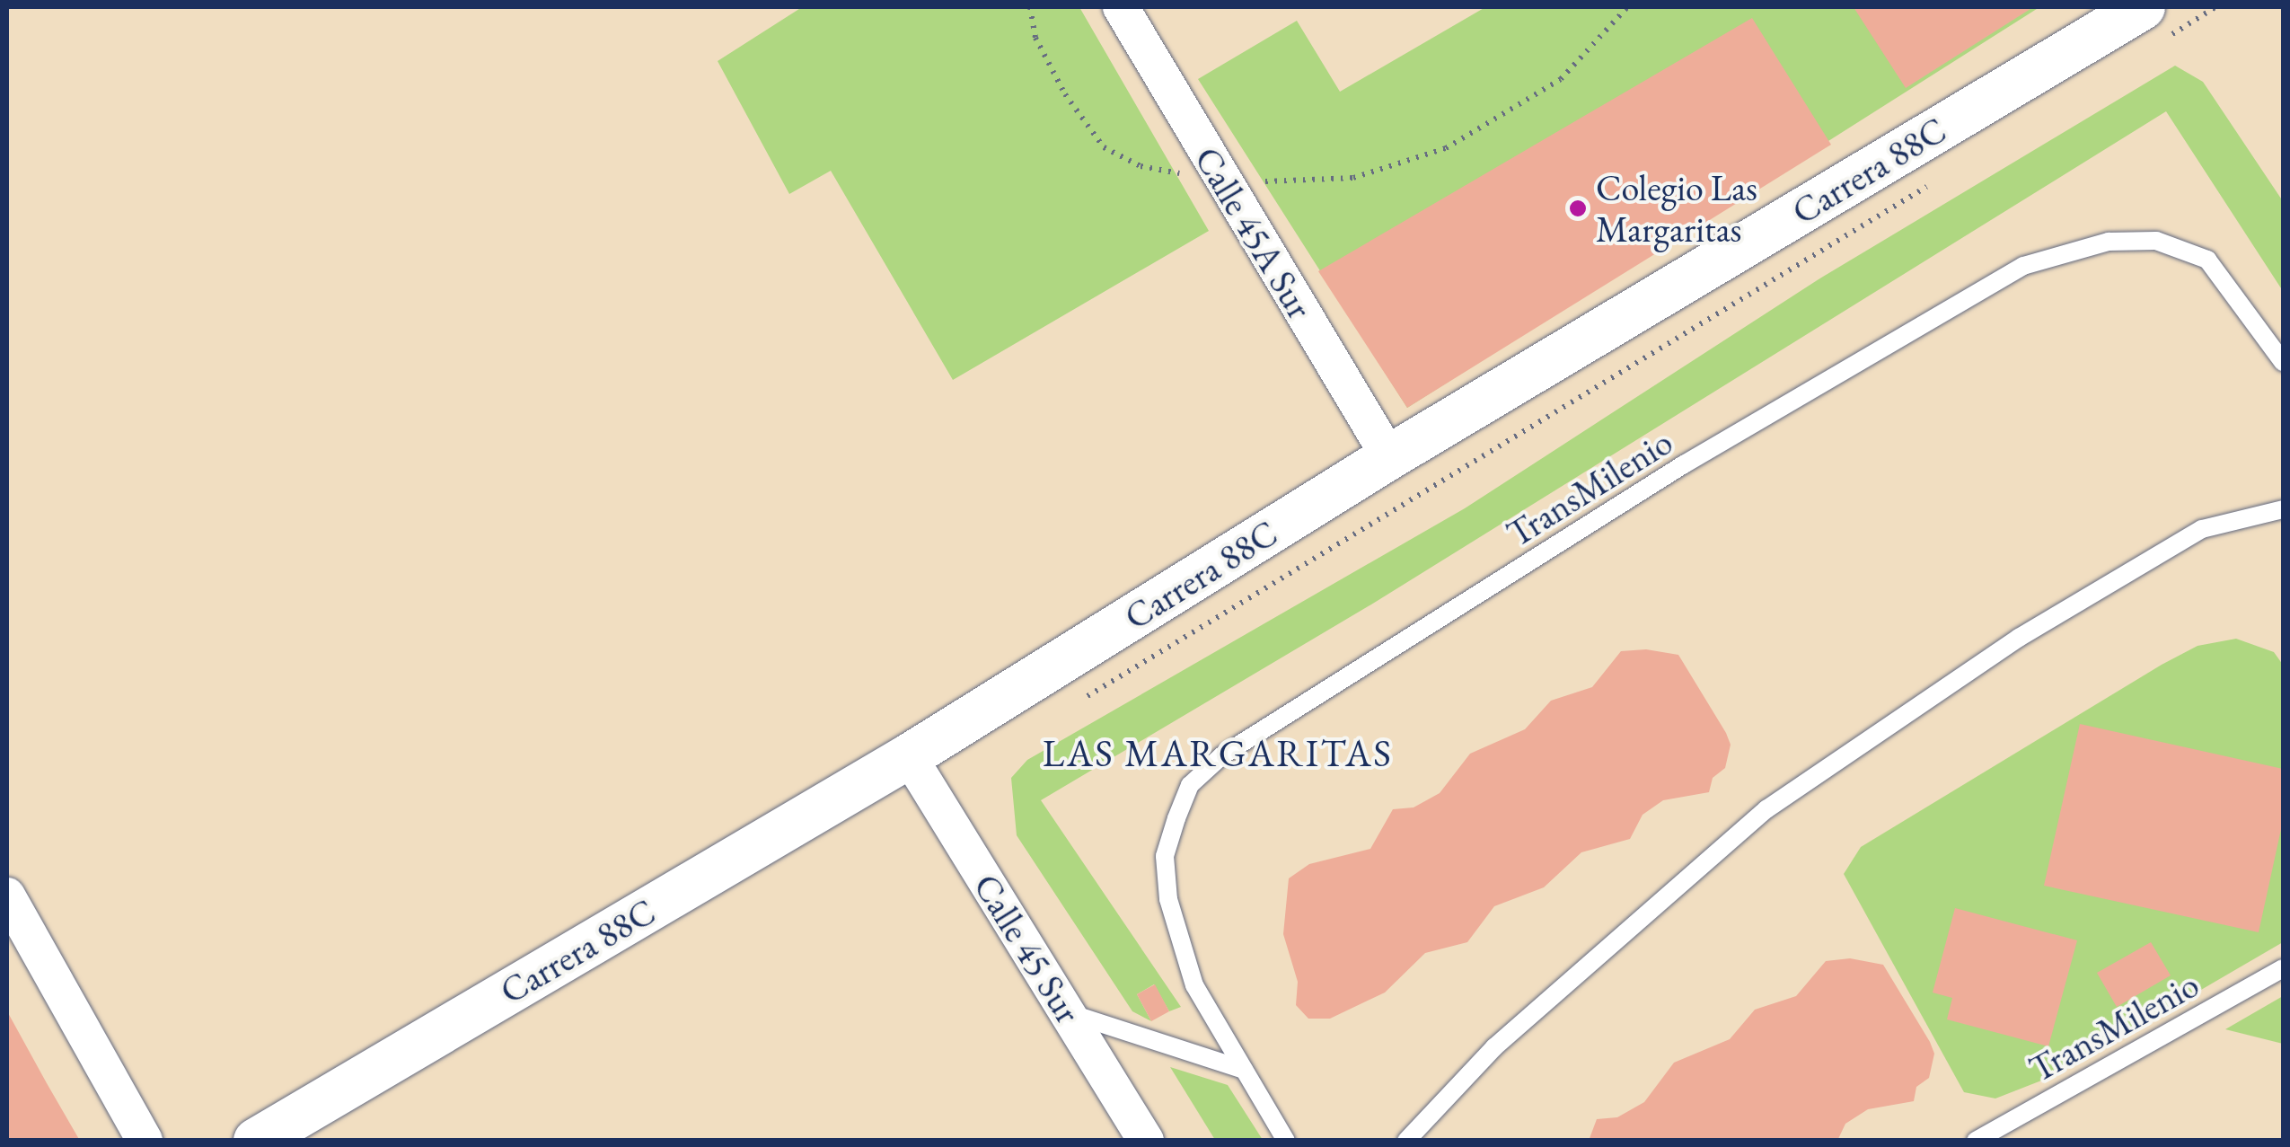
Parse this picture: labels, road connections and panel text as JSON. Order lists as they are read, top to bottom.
{
  "streets": {
    "street": ["Carrera 88C", "Calle 45A Sur", "Calle 45 Sur"],
    "lane": ["TransMilenio"]
  },
  "crossings": [
    ["Carrera 88C", "Calle 45A Sur"],
    ["Carrera 88C", "Calle 45 Sur"]
  ],
  "districts": ["LAS MARGARITAS"],
  "places": ["Colegio Las Margaritas"]
}
